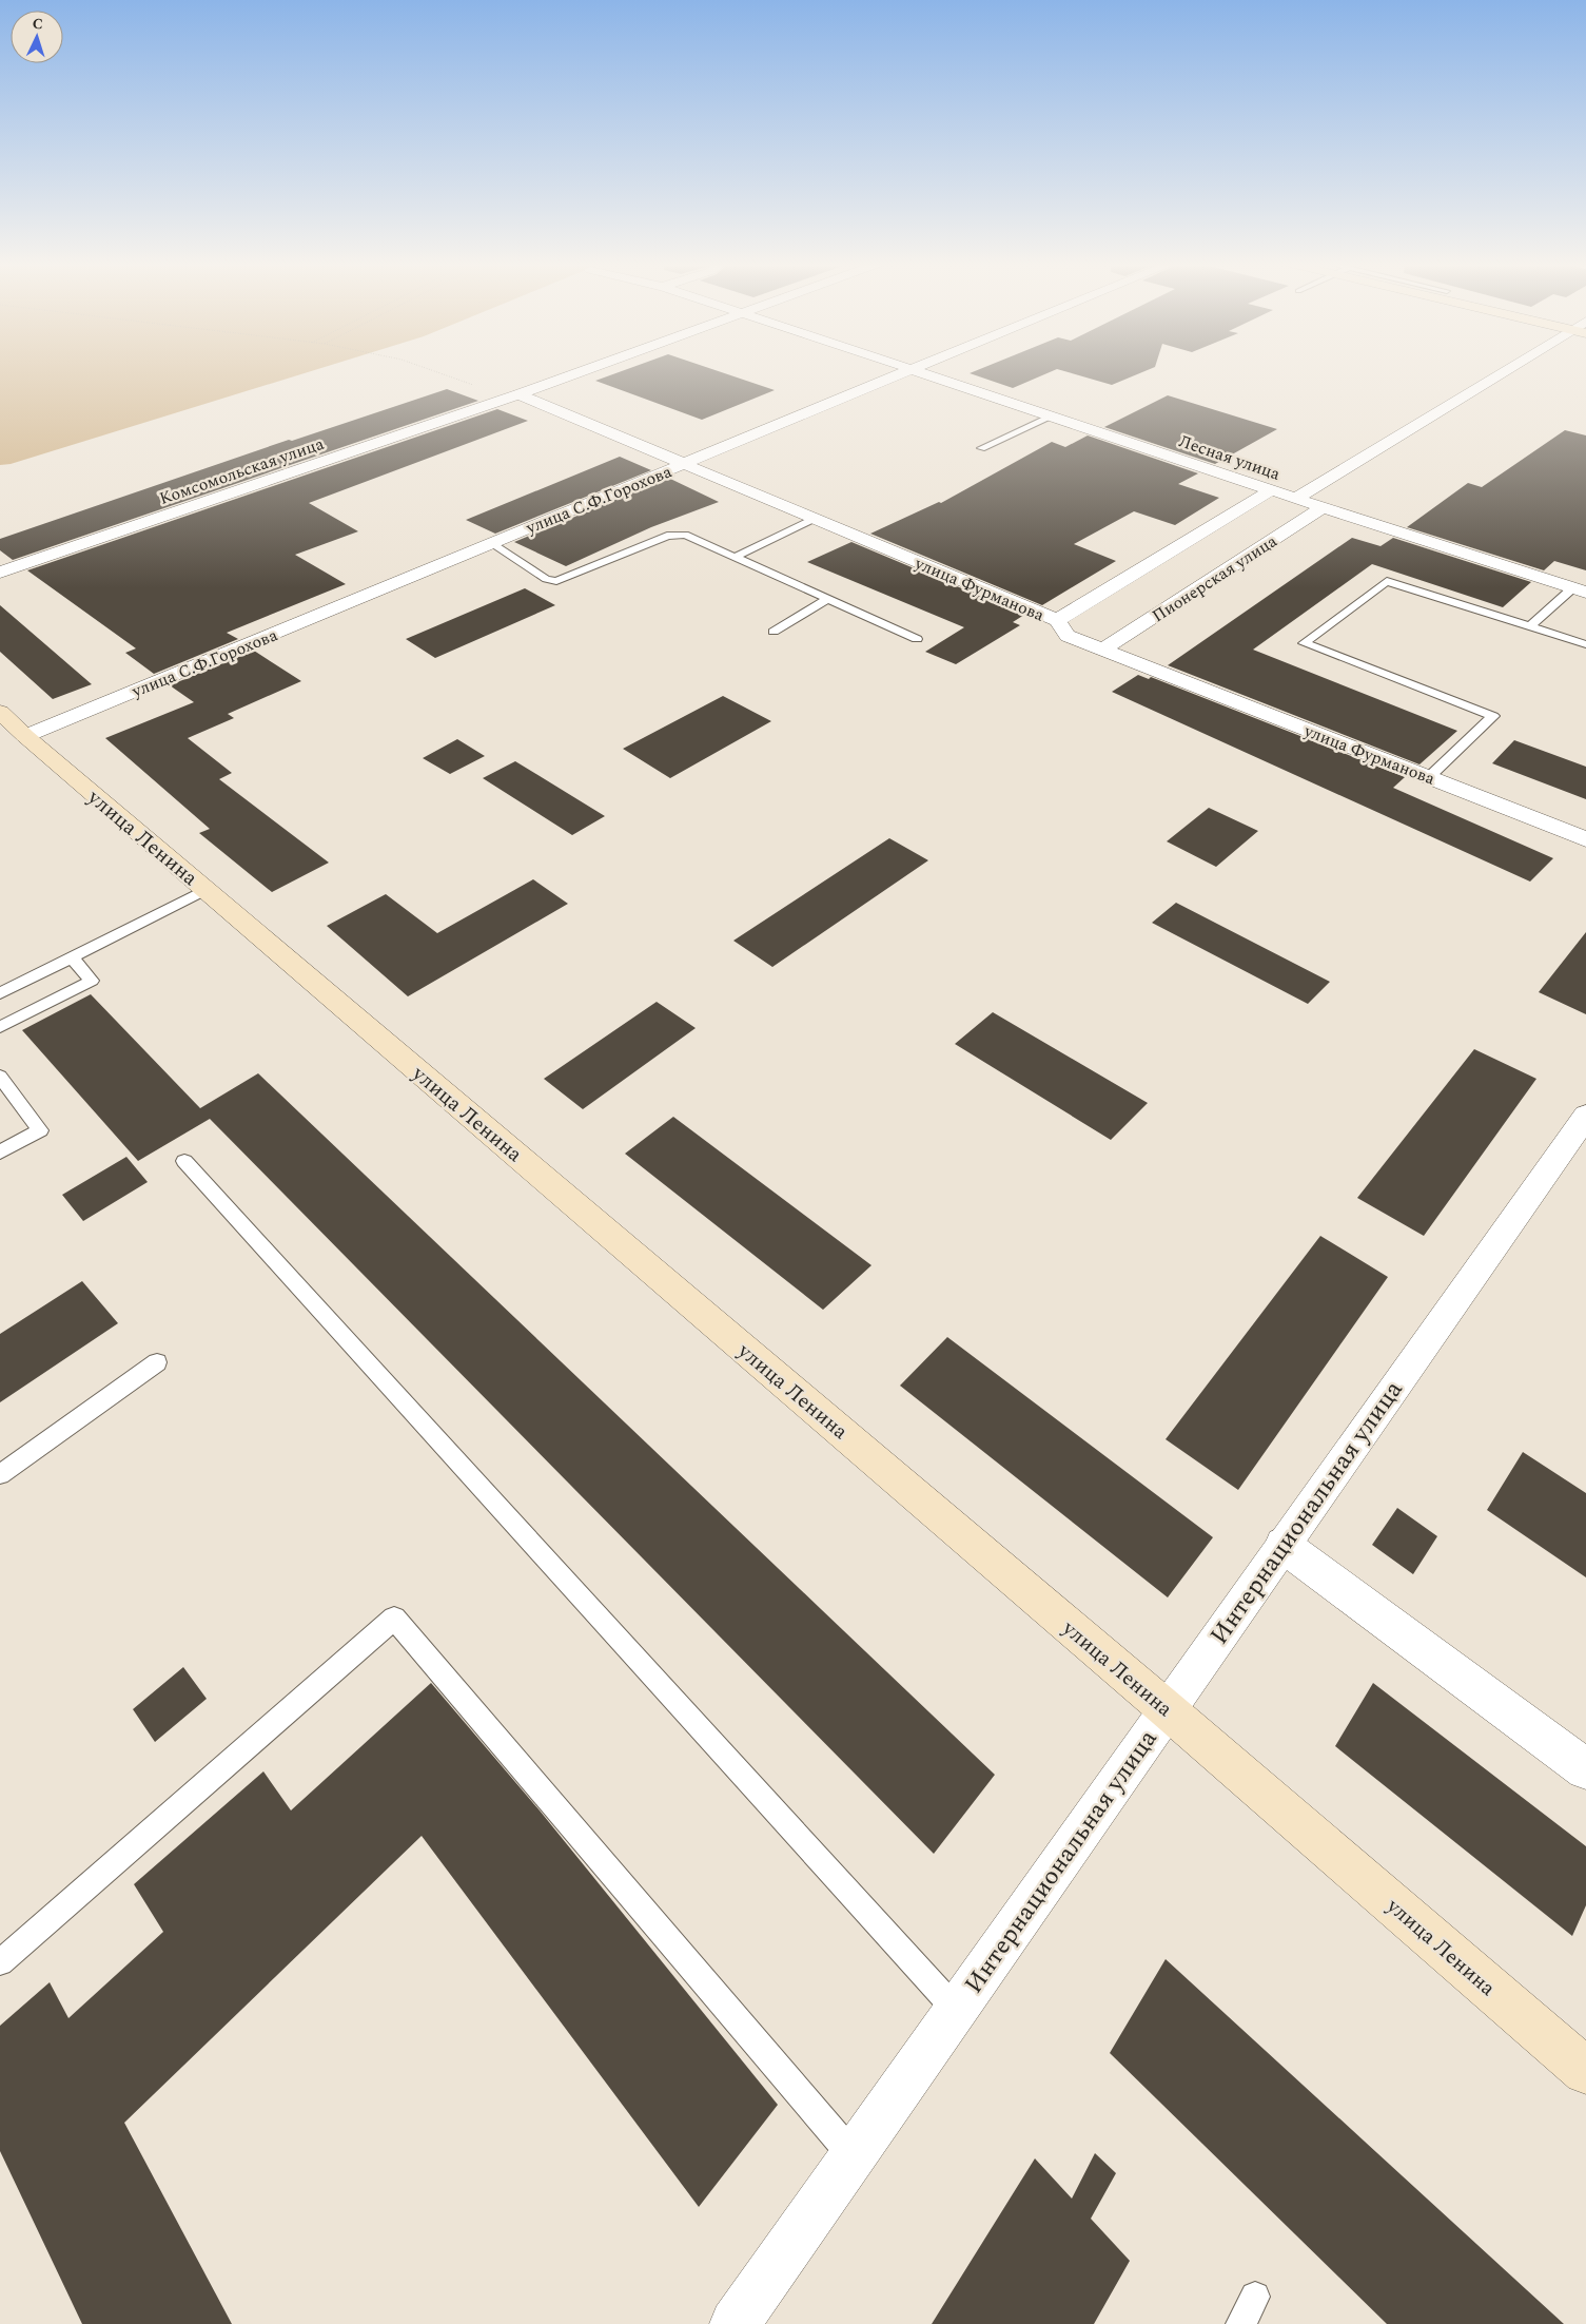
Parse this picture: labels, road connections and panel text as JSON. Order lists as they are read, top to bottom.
{
  "streets": {
    "main road": ["улица Ленина"],
    "street": [
      "Лесная улица",
      "Комсомольская улица",
      "улица С.Ф.Горохова",
      "Пионерская улица",
      "улица Фурманова",
      "Интернациональная улица"
    ]
  },
  "crossings": [
    ["Лесная улица", "Пионерская улица"],
    ["Комсомольская улица", "улица Фурманова"],
    ["улица С.Ф.Горохова", "улица Фурманова"],
    ["улица С.Ф.Горохова", "улица Ленина"],
    ["Пионерская улица", "улица Фурманова"],
    ["улица Ленина", "Интернациональная улица"]
  ],
  "north": "top"
}
